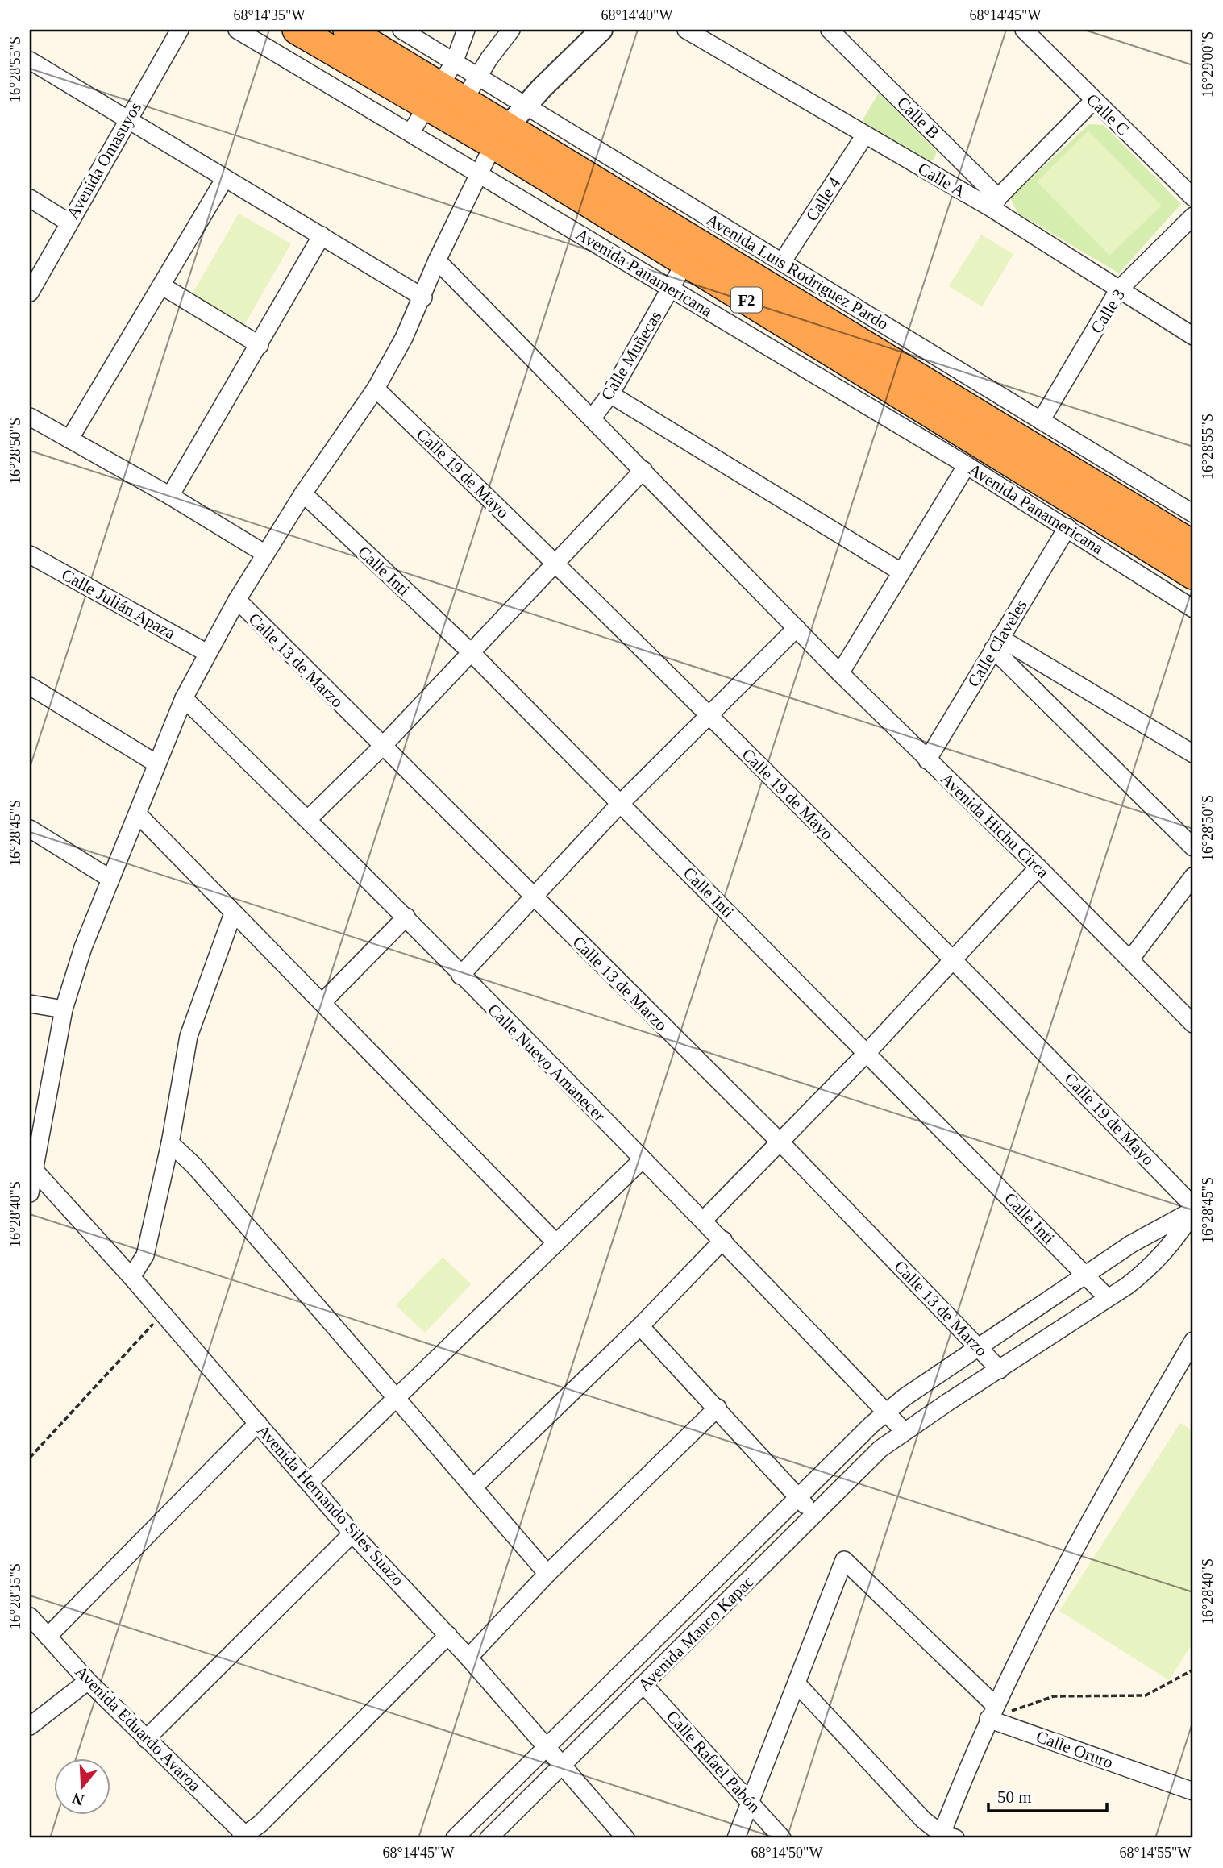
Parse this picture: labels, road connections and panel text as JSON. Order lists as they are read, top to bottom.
{
  "streets": {
    "highway": ["Avenida Panamericana", "F2"],
    "street": [
      "Calle C",
      "Calle B",
      "Avenida Omasuyos",
      "Calle A",
      "Calle 4",
      "Avenida Luis Rodriguez Pardo",
      "Calle 3",
      "Calle Muñecas",
      "Calle 19 de Mayo",
      "Calle Inti",
      "Calle Julián Apaza",
      "Calle Claveles",
      "Calle 13 de Marzo",
      "Avenida Hichu Circa",
      "Calle Nuevo Amanecer",
      "Avenida Hernando Siles Suazo",
      "Avenida Manco Kapac",
      "Avenida Eduardo Avaroa",
      "Calle Oruro",
      "Calle Rafael Pabón"
    ]
  },
  "crossings": [
    ["Calle B", "Calle A"],
    ["Calle A", "Calle 4"],
    ["Calle A", "Calle 3"],
    ["Calle 4", "Avenida Luis Rodriguez Pardo"],
    ["Avenida Luis Rodriguez Pardo", "Avenida Panamericana"],
    ["Avenida Luis Rodriguez Pardo", "Calle 3"],
    ["Avenida Panamericana", "Calle Muñecas"],
    ["Avenida Panamericana", "Calle Claveles"],
    ["Calle Muñecas", "Avenida Hichu Circa"],
    ["Calle 19 de Mayo", "Avenida Manco Kapac"],
    ["Calle Inti", "Avenida Manco Kapac"],
    ["Calle Claveles", "Avenida Hichu Circa"],
    ["Calle 13 de Marzo", "Avenida Manco Kapac"],
    ["Calle Nuevo Amanecer", "Avenida Manco Kapac"],
    ["Avenida Hernando Siles Suazo", "Avenida Manco Kapac"],
    ["Avenida Manco Kapac", "Calle Rafael Pabón"]
  ],
  "scale_bar": "50 m",
  "north": "bottom",
  "coordinates": [
    "68°14'35\"W",
    "68°14'40\"W",
    "68°14'45\"W",
    "16°29'00\"S",
    "16°28'55\"S",
    "16°28'50\"S",
    "16°28'45\"S",
    "16°28'40\"S",
    "16°28'35\"S",
    "68°14'50\"W",
    "68°14'55\"W"
  ]
}
